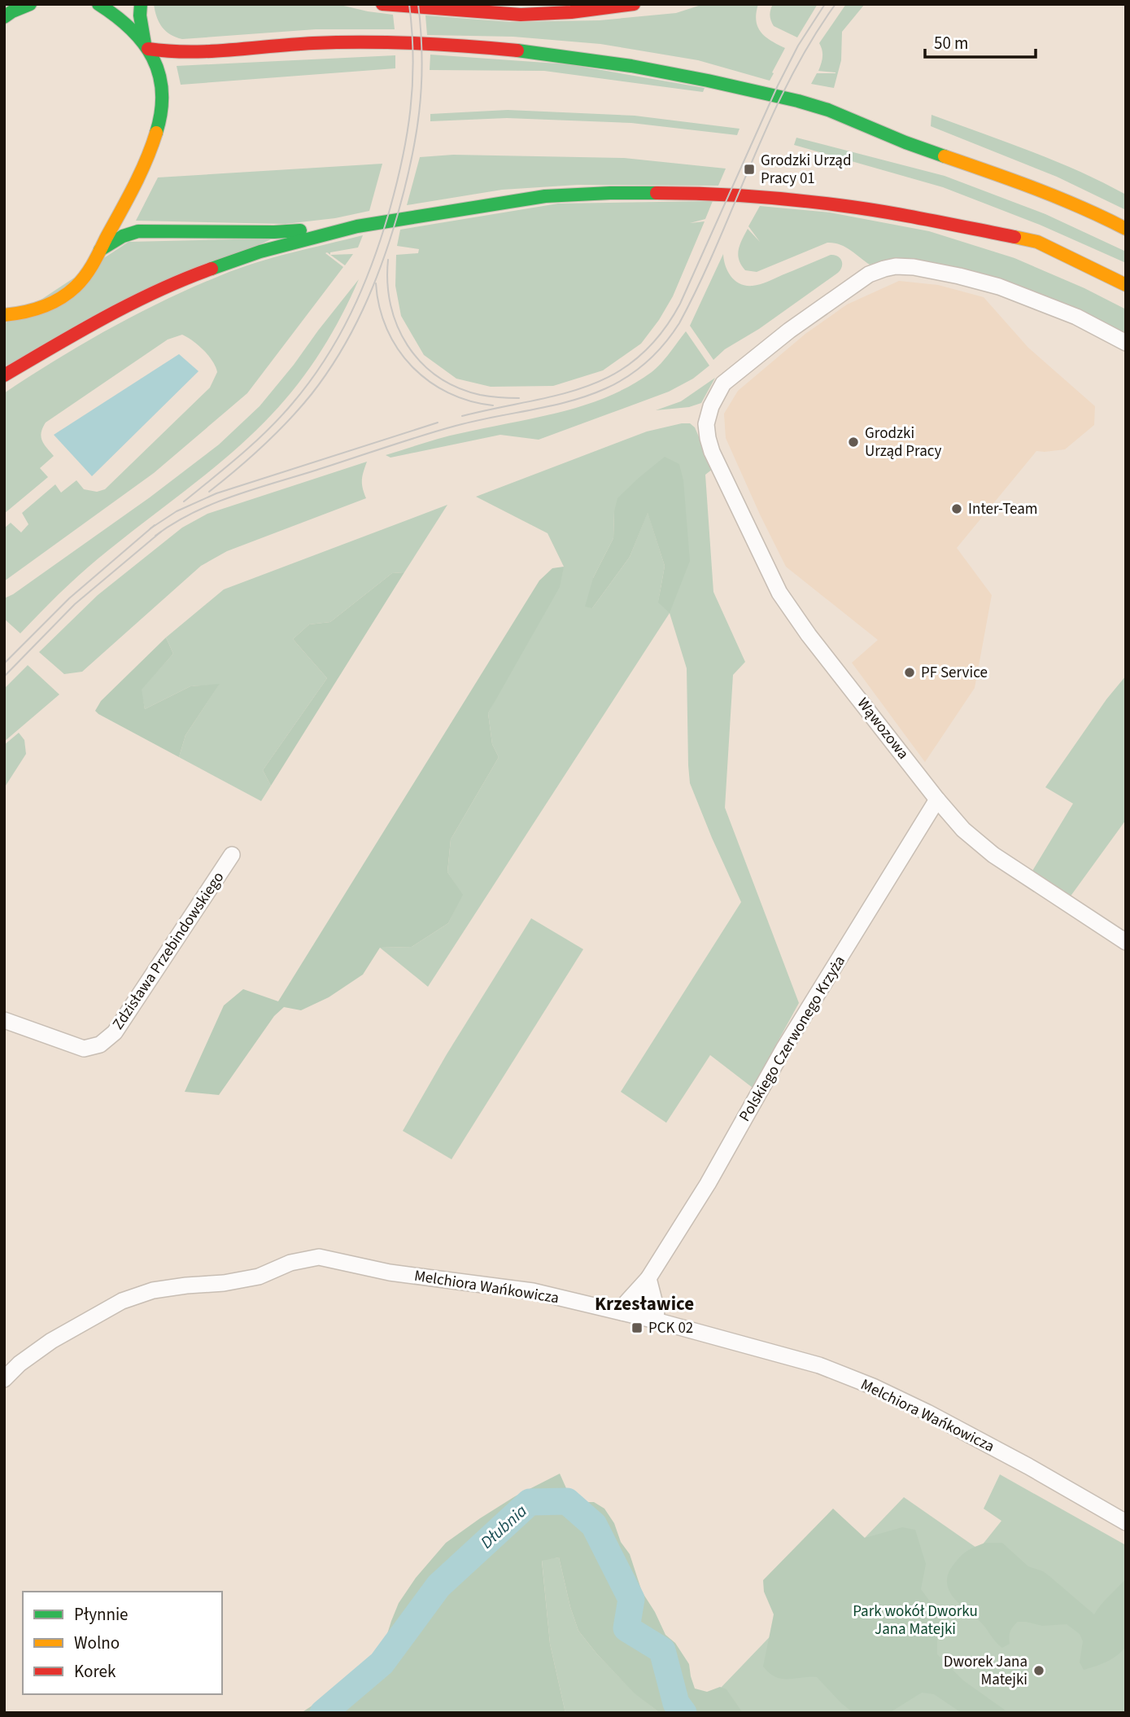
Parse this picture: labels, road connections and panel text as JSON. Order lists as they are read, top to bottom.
{
  "streets": {
    "street": [
      "Wąwozowa",
      "Zdzisława Przebindowskiego",
      "Polskiego Czerwonego Krzyża",
      "Melchiora Wańkowicza"
    ]
  },
  "crossings": [
    ["Wąwozowa", "Polskiego Czerwonego Krzyża"],
    ["Polskiego Czerwonego Krzyża", "Melchiora Wańkowicza"]
  ],
  "districts": ["Krzesławice"],
  "water": ["Dłubnia"],
  "parks": ["Park wokół Dworku Jana Matejki"],
  "places": {
    "transit": ["Grodzki Urząd Pracy 01", "PCK 02"],
    "other": [
      "Grodzki Urząd Pracy",
      "Inter-Team",
      "PF Service",
      "Dworek Jana Matejki"
    ]
  },
  "legend": ["Płynnie", "Wolno", "Korek"],
  "scale_bar": "50 m"
}
